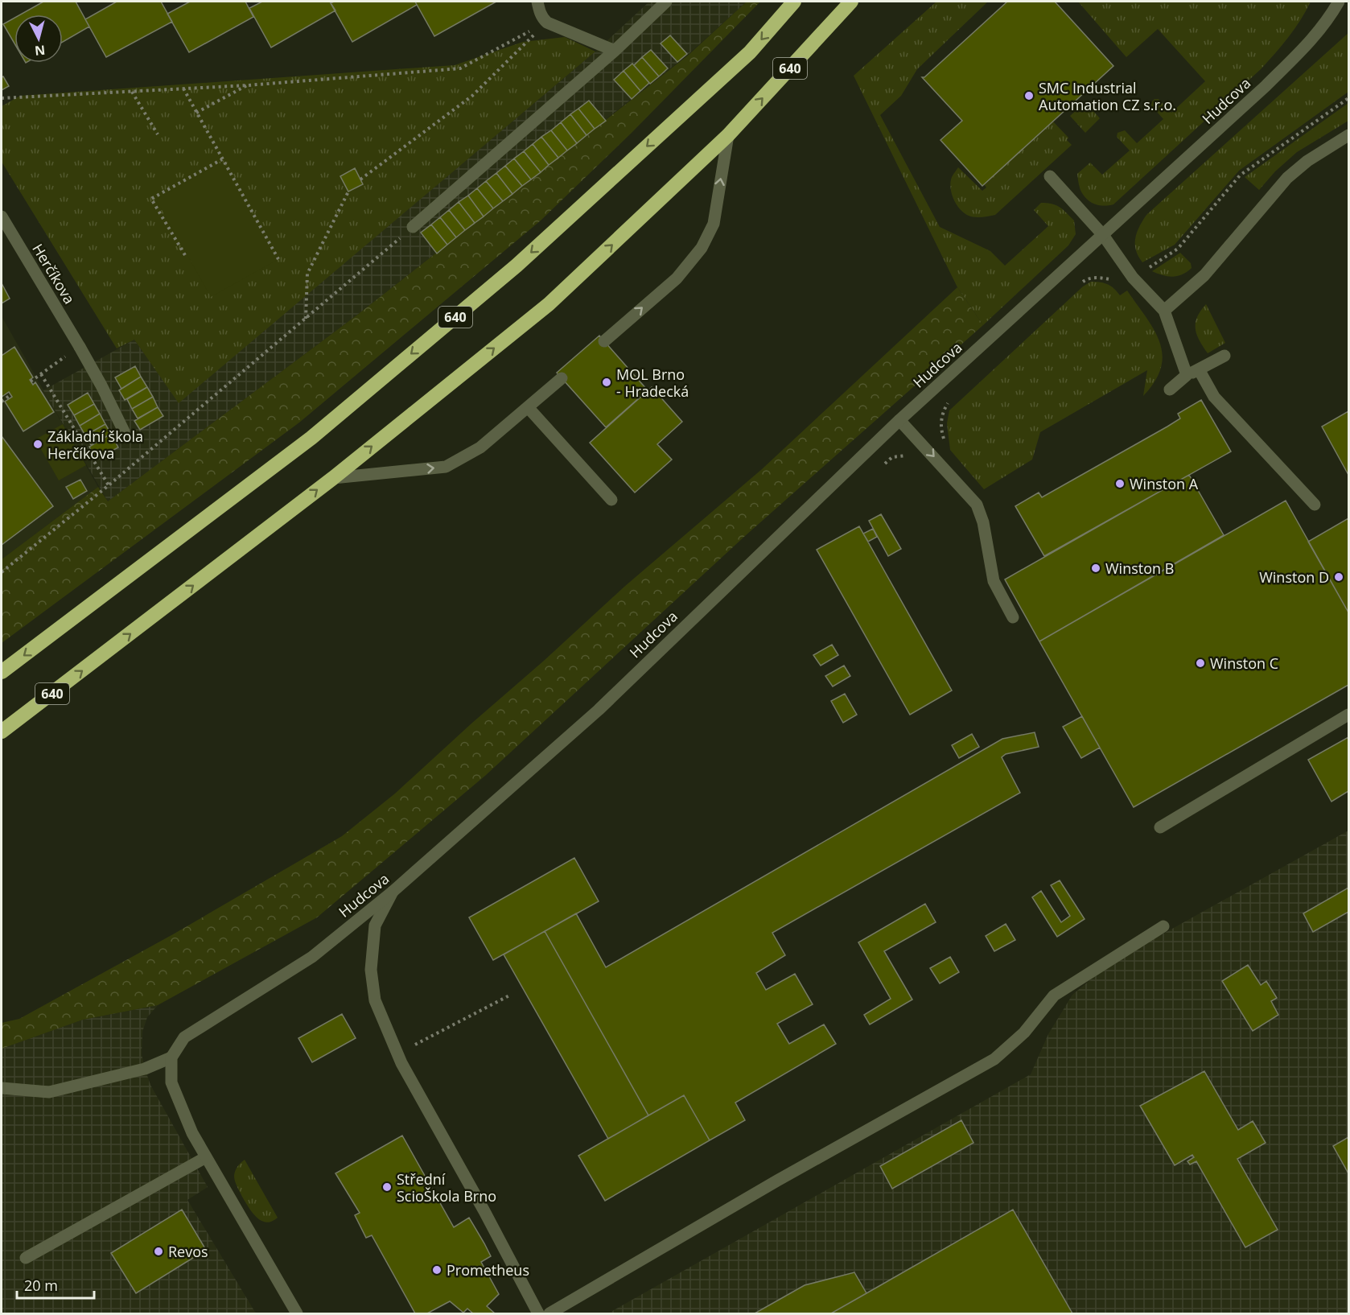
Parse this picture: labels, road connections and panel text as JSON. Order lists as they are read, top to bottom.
{
  "streets": {
    "highway": ["640"],
    "street": ["Hudcova", "Herčíkova"]
  },
  "places": [
    "SMC Industrial Automation CZ s.r.o.",
    "MOL Brno - Hradecká",
    "Základní škola Herčíkova",
    "Winston A",
    "Winston B",
    "Winston D",
    "Winston C",
    "Střední ScioŠkola Brno",
    "Revos",
    "Prometheus"
  ],
  "scale_bar": "20 m",
  "north": "bottom"
}
